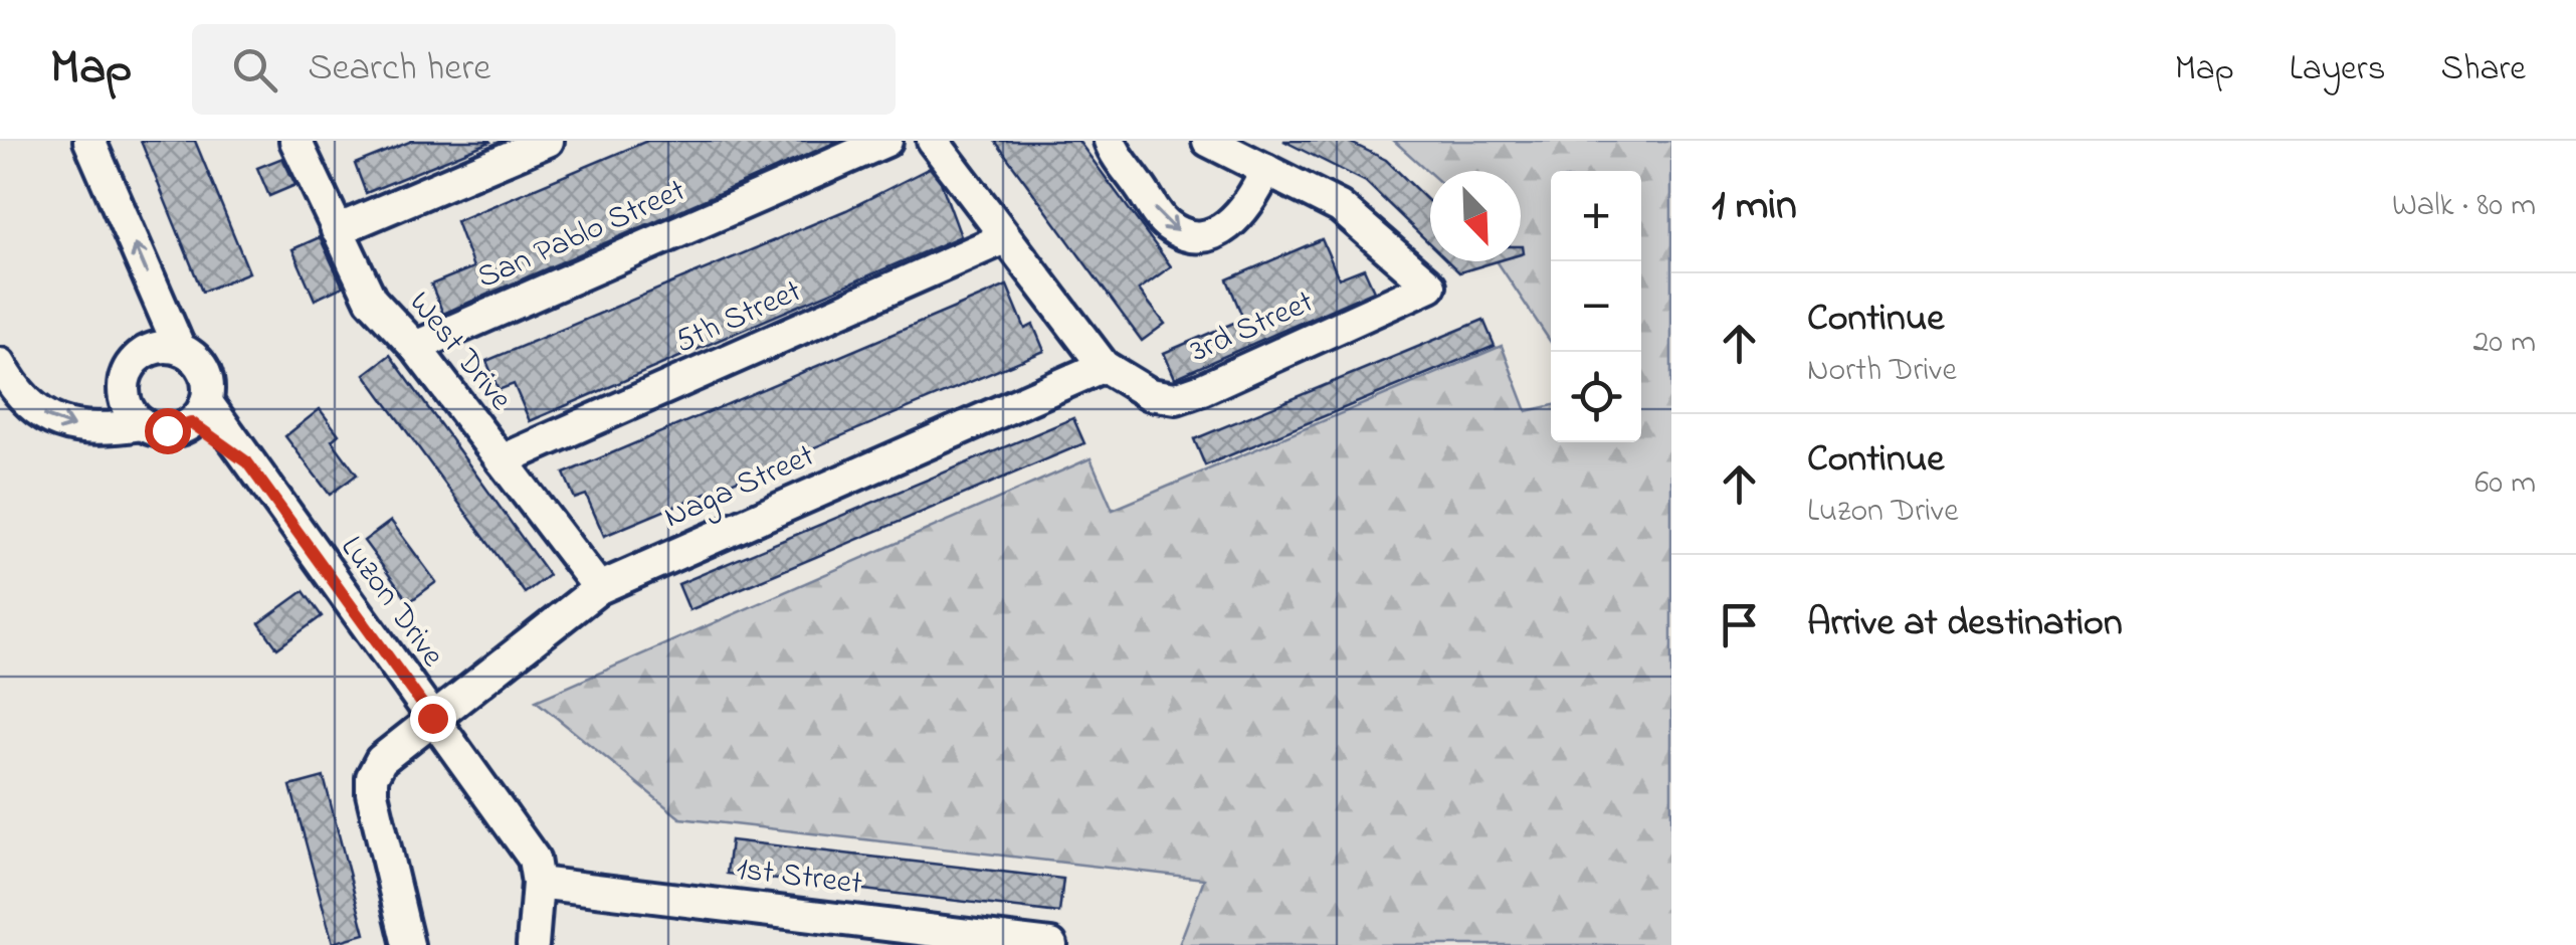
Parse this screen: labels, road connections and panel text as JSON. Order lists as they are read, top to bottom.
{
  "streets": {
    "street": [
      "San Pablo Street",
      "5th Street",
      "3rd Street",
      "West Drive",
      "Naga Street",
      "Luzon Drive",
      "1st Street"
    ]
  },
  "crossings": [
    ["San Pablo Street", "West Drive"],
    ["5th Street", "West Drive"],
    ["3rd Street", "Naga Street"],
    ["West Drive", "Naga Street"],
    ["Naga Street", "Luzon Drive"],
    ["Luzon Drive", "1st Street"]
  ],
  "north": "bottom right",
  "page": {
    "header": "Map",
    "search": "Search here",
    "nav": ["Map", "Layers", "Share"],
    "heading": ["1 min", "Walk · 80 m"],
    "map_buttons": ["+", "−"],
    "list": [
      ["Continue", "North Drive", "20 m"],
      ["Continue", "Luzon Drive", "60 m"],
      "Arrive at destination"
    ]
  }
}
